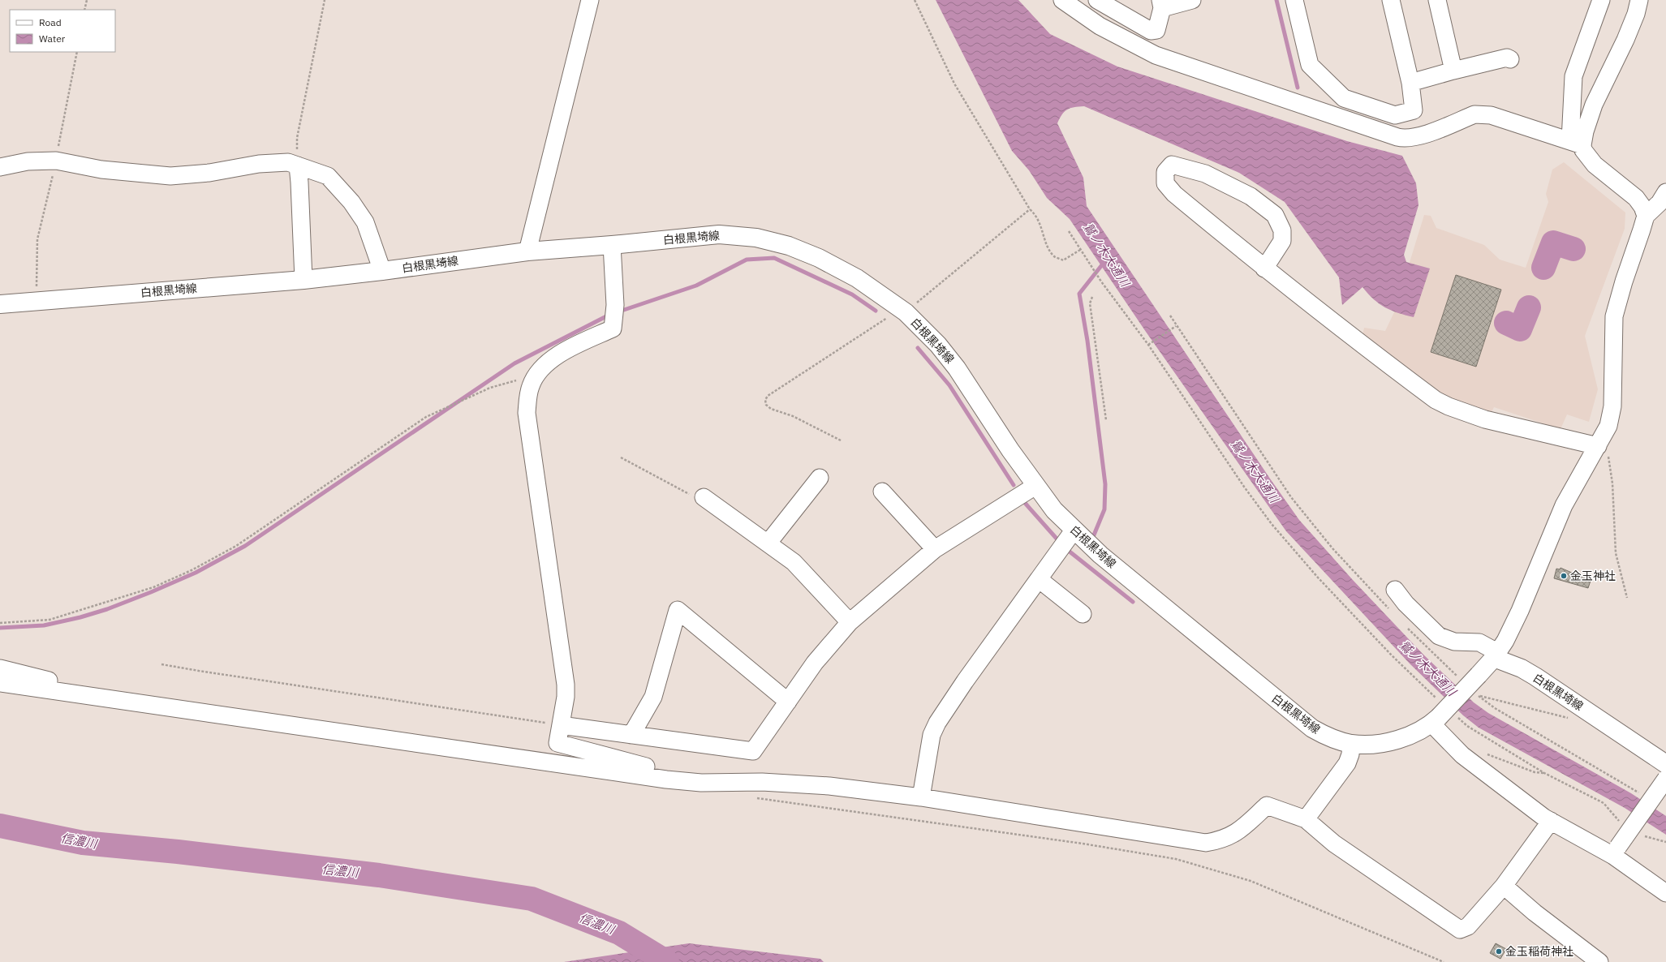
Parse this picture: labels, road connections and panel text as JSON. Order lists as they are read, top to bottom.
{
  "streets": {
    "main road": ["白根黒埼線"]
  },
  "water": ["鷲ノ木大通川", "信濃川"],
  "places": ["金玉神社", "金玉稲荷神社"],
  "legend": ["Road", "Water"]
}
